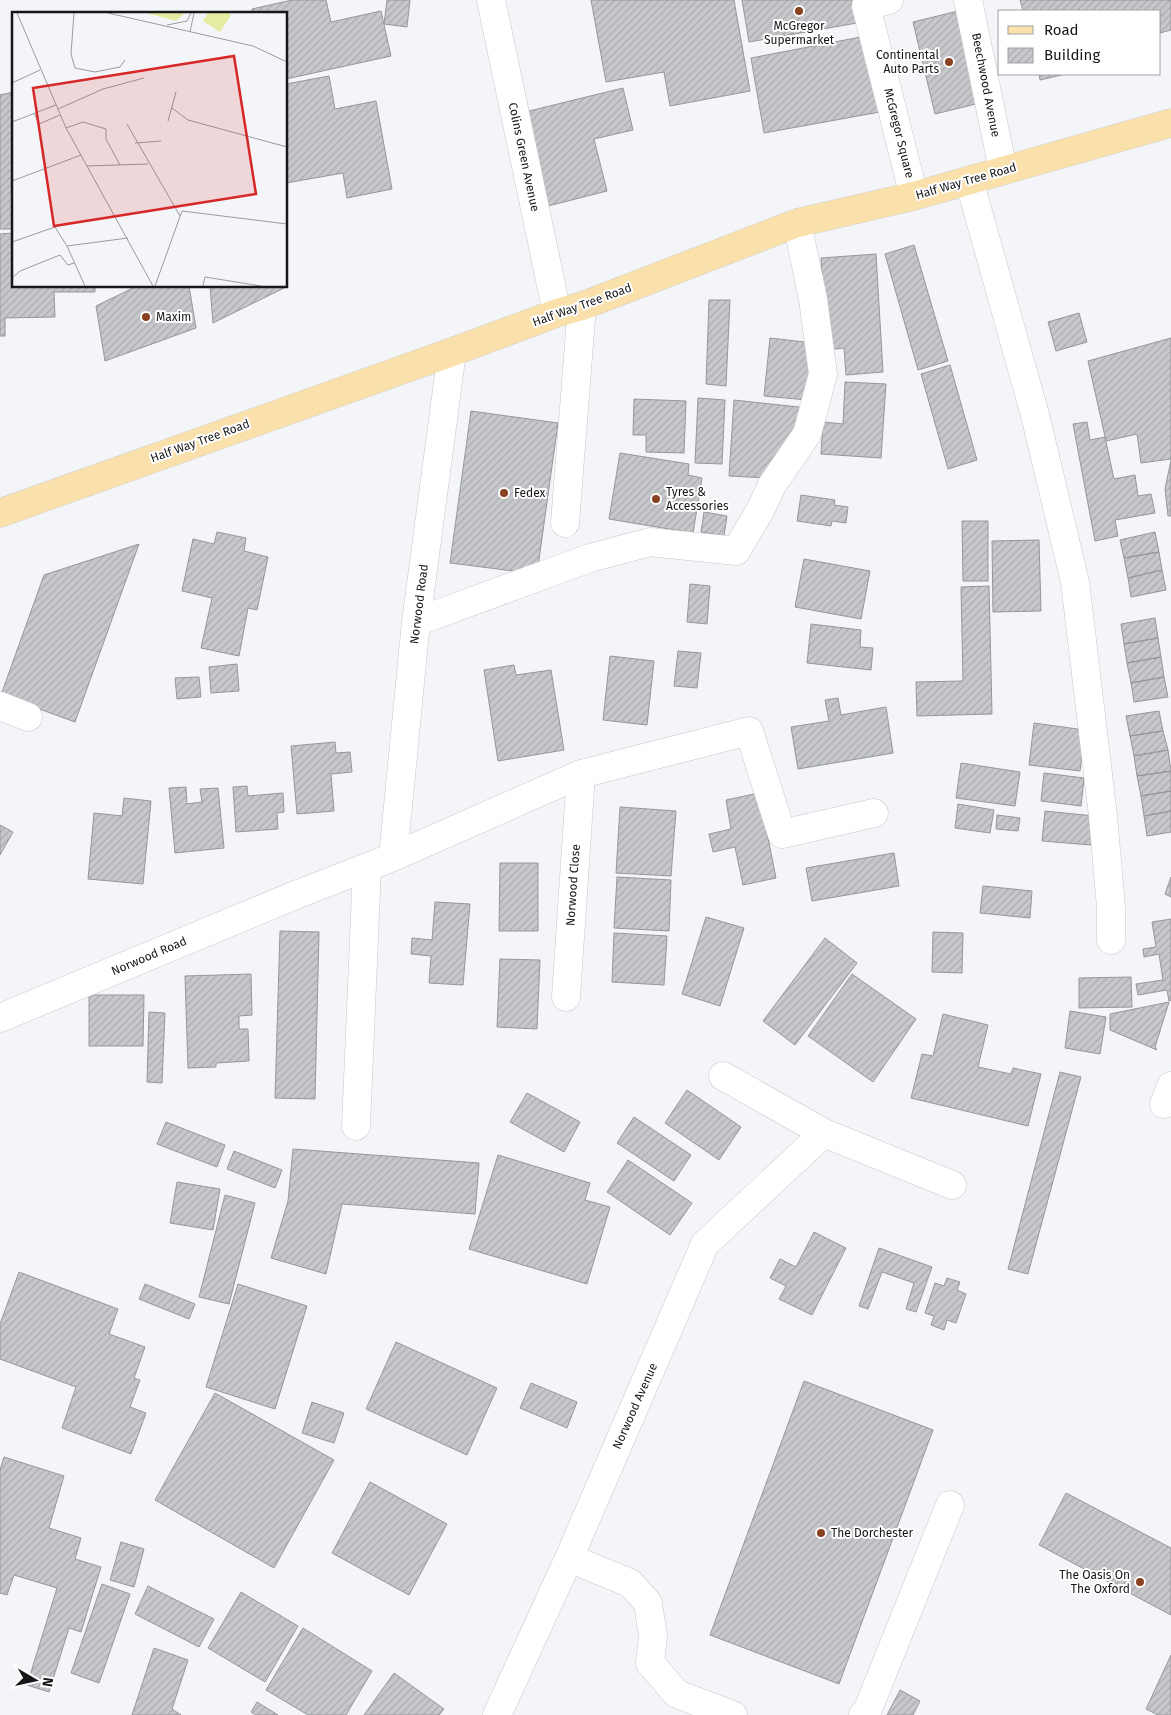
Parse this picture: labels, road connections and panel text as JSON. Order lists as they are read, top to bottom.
{
  "streets": {
    "main road": ["Half Way Tree Road"],
    "street": [
      "Beechwood Avenue",
      "McGregor Square",
      "Colins Green Avenue",
      "Norwood Road",
      "Norwood Close",
      "Norwood Avenue"
    ]
  },
  "crossings": [
    ["Beechwood Avenue", "Half Way Tree Road"],
    ["McGregor Square", "Half Way Tree Road"],
    ["Colins Green Avenue", "Half Way Tree Road"],
    ["Half Way Tree Road", "Norwood Road"],
    ["Norwood Road", "Norwood Close"]
  ],
  "places": [
    "McGregor Supermarket",
    "Continental Auto Parts",
    "Maxim",
    "Fedex",
    "Tyres & Accessories",
    "The Dorchester",
    "The Oasis On The Oxford"
  ],
  "legend": ["Road", "Building"],
  "north": "right"
}
